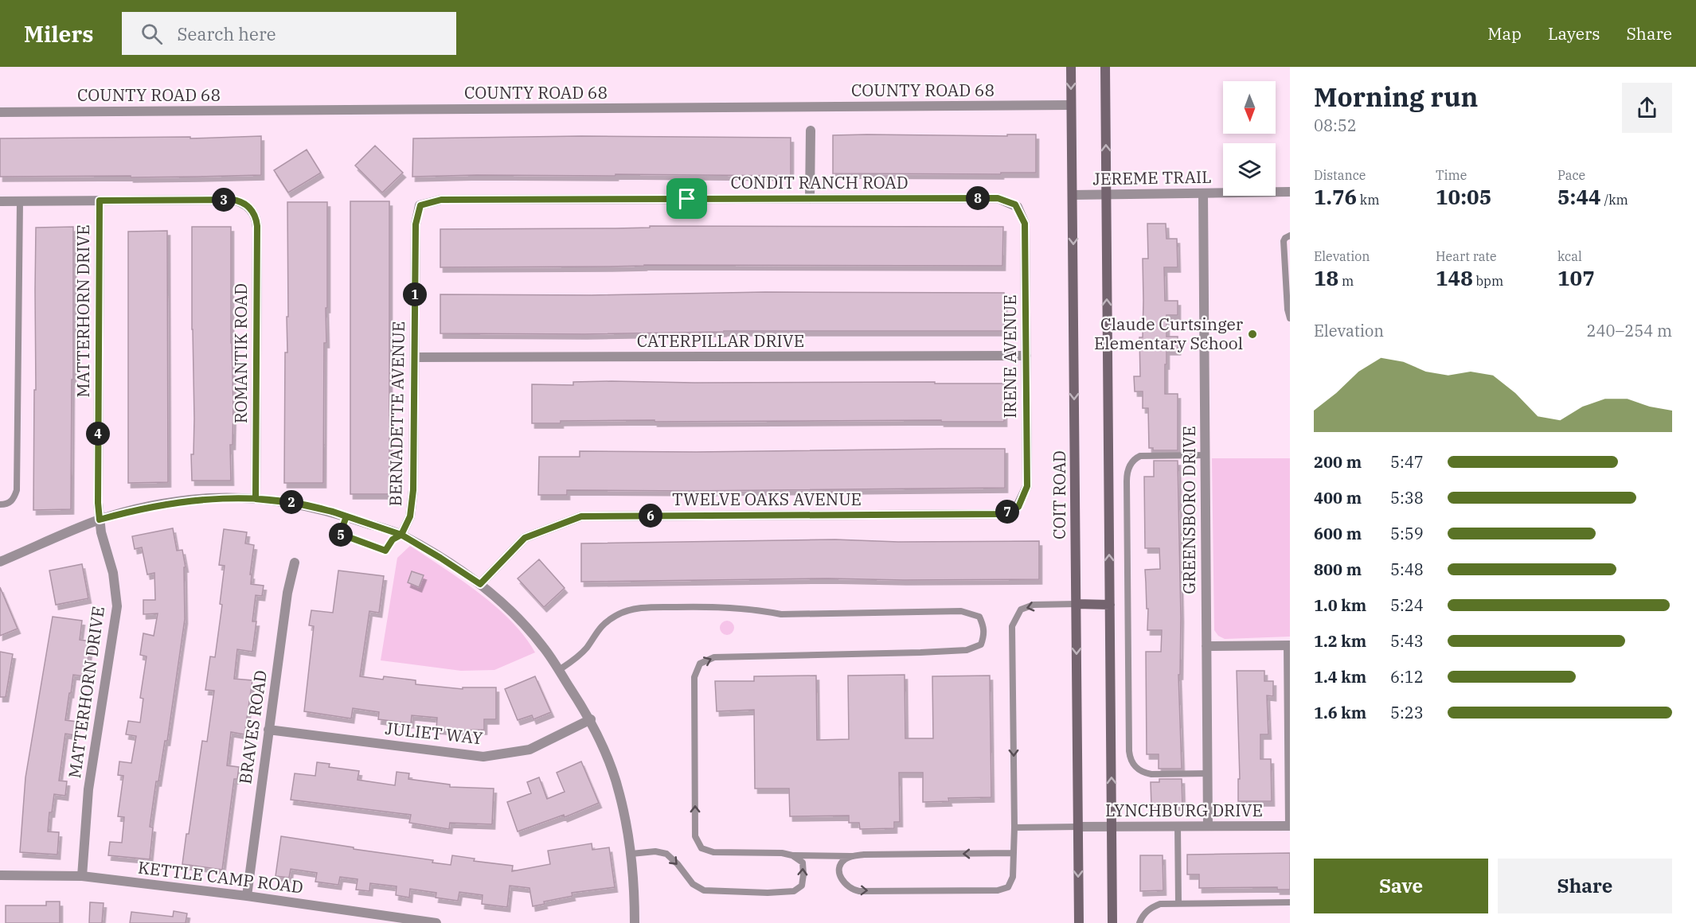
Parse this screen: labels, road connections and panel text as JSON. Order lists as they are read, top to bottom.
{
  "streets": {
    "main road": ["COIT ROAD"],
    "street": [
      "COUNTY ROAD 68",
      "JEREME TRAIL",
      "CONDIT RANCH ROAD",
      "MATTERHORN DRIVE",
      "CATERPILLAR DRIVE",
      "ROMANTIK ROAD",
      "IRENE AVENUE",
      "BERNADETTE AVENUE",
      "TWELVE OAKS AVENUE",
      "GREENSBORO DRIVE",
      "BRAVES ROAD",
      "JULIET WAY",
      "LYNCHBURG DRIVE",
      "KETTLE CAMP ROAD"
    ]
  },
  "crossings": [
    ["COUNTY ROAD 68", "COIT ROAD"],
    ["JEREME TRAIL", "COIT ROAD"],
    ["JEREME TRAIL", "GREENSBORO DRIVE"],
    ["CONDIT RANCH ROAD", "IRENE AVENUE"],
    ["CONDIT RANCH ROAD", "BERNADETTE AVENUE"],
    ["MATTERHORN DRIVE", "ROMANTIK ROAD"],
    ["MATTERHORN DRIVE", "KETTLE CAMP ROAD"],
    ["CATERPILLAR DRIVE", "IRENE AVENUE"],
    ["CATERPILLAR DRIVE", "BERNADETTE AVENUE"],
    ["IRENE AVENUE", "TWELVE OAKS AVENUE"],
    ["COIT ROAD", "LYNCHBURG DRIVE"],
    ["GREENSBORO DRIVE", "LYNCHBURG DRIVE"],
    ["BRAVES ROAD", "JULIET WAY"],
    ["BRAVES ROAD", "KETTLE CAMP ROAD"]
  ],
  "places": ["Claude Curtsinger Elementary School"],
  "north": "bottom",
  "page": {
    "header": "Milers",
    "search": "Search here",
    "nav": ["Map", "Layers", "Share"],
    "heading": ["Morning run", "08:52"],
    "stats": [
      ["Distance", "1.76 km"],
      ["Time", "10:05"],
      ["Pace", "5:44 /km"],
      ["Elevation", "18 m"],
      ["Heart rate", "148 bpm"],
      ["kcal", "107"]
    ],
    "pins": [
      "8",
      "3",
      "1",
      "4",
      "2",
      "7",
      "6",
      "5"
    ],
    "chart": ["Elevation", "240–254 m"],
    "list": [
      {
        "name": "200 m",
        "note": "5:47"
      },
      {
        "name": "400 m",
        "note": "5:38"
      },
      {
        "name": "600 m",
        "note": "5:59"
      },
      {
        "name": "800 m",
        "note": "5:48"
      },
      {
        "name": "1.0 km",
        "note": "5:24"
      },
      {
        "name": "1.2 km",
        "note": "5:43"
      },
      {
        "name": "1.4 km",
        "note": "6:12"
      },
      {
        "name": "1.6 km",
        "note": "5:23"
      }
    ],
    "buttons": ["Save", "Share"]
  }
}
